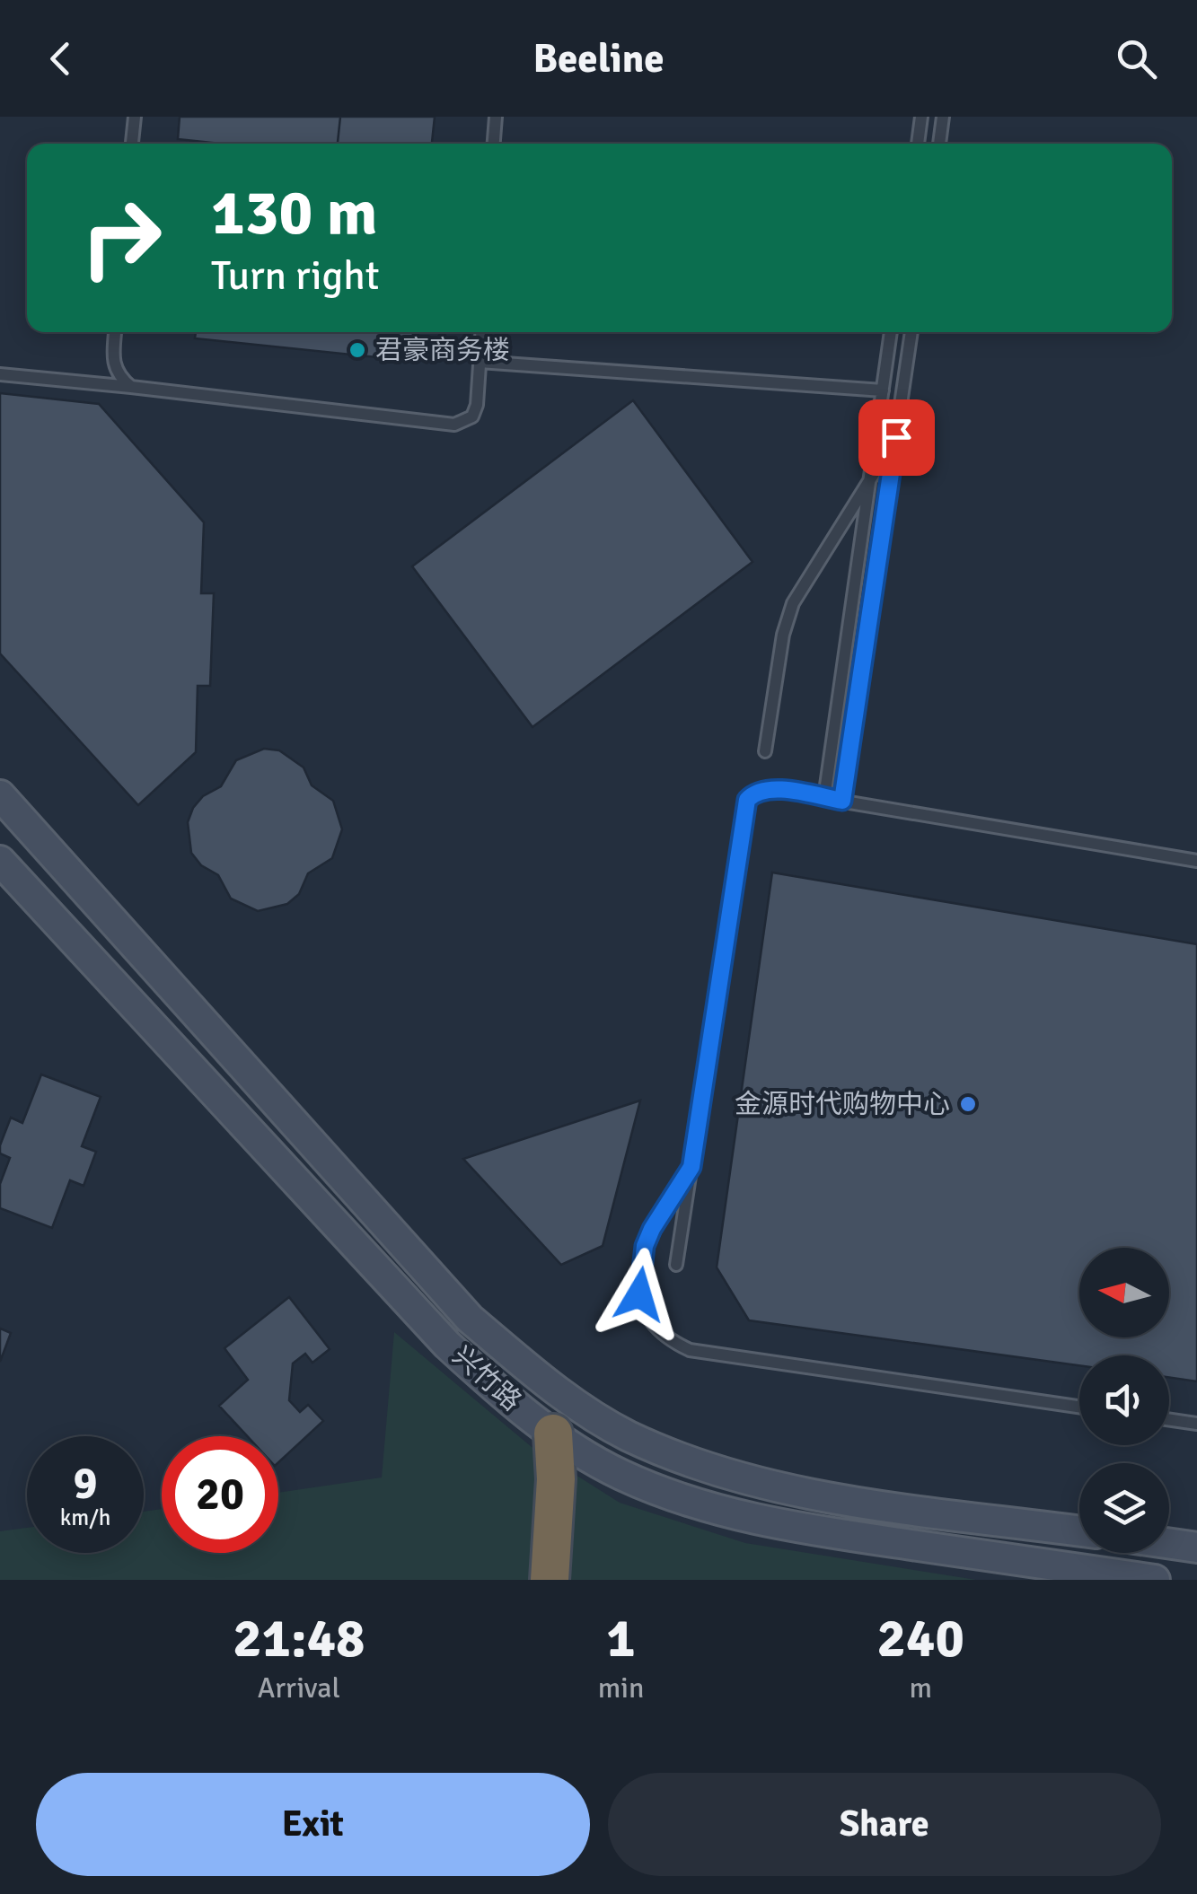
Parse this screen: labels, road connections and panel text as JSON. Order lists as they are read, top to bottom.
{
  "streets": {
    "street": ["兴竹路"]
  },
  "places": ["君豪商务楼", "金源时代购物中心"],
  "north": "left",
  "page": {
    "header": "Beeline",
    "turn": ["130 m", "Turn right"],
    "speed": "9 km/h",
    "limit": "20",
    "eta": [
      "21:48",
      "Arrival",
      "1",
      "min",
      "240",
      "m"
    ],
    "buttons": ["Exit", "Share"]
  }
}
